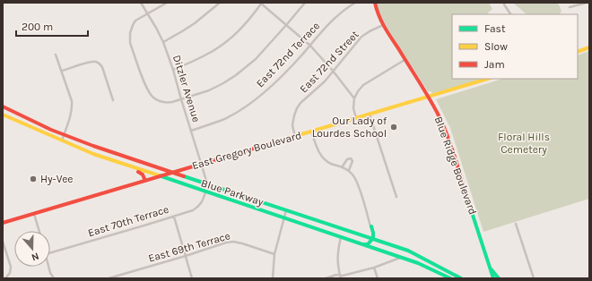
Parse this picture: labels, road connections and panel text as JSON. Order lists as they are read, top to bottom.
{
  "streets": {
    "main road": ["East Gregory Boulevard", "Blue Ridge Boulevard", "Blue Parkway"],
    "street": [
      "East 72nd Terrace",
      "East 72nd Street",
      "Ditzler Avenue",
      "East 70th Terrace",
      "East 69th Terrace"
    ]
  },
  "crossings": [
    ["East 72nd Terrace", "Ditzler Avenue"],
    ["East 72nd Street", "East Gregory Boulevard"],
    ["East 72nd Street", "Blue Ridge Boulevard"],
    ["Ditzler Avenue", "East Gregory Boulevard"],
    ["Ditzler Avenue", "Blue Parkway"],
    ["East Gregory Boulevard", "Blue Ridge Boulevard"],
    ["East Gregory Boulevard", "Blue Parkway"],
    ["Blue Parkway", "East 70th Terrace"]
  ],
  "parks": ["Floral Hills Cemetery"],
  "places": ["Our Lady of Lourdes School", "Hy-Vee"],
  "legend": ["Fast", "Slow", "Jam"],
  "scale_bar": "200 m",
  "north": "bottom"
}
